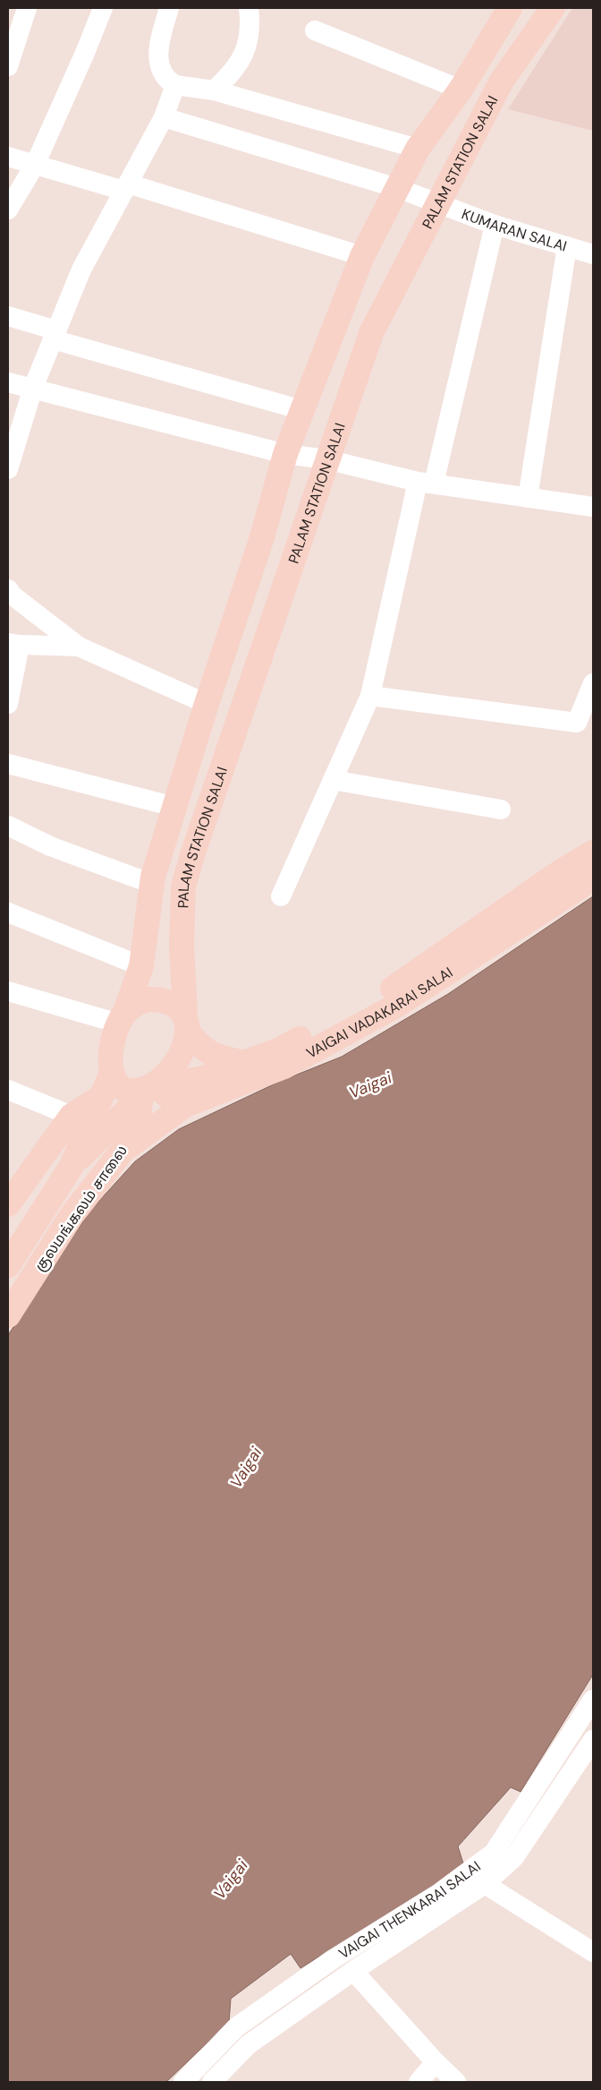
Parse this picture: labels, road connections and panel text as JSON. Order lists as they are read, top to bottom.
{
  "streets": {
    "main road": ["PALAM STATION SALAI", "VAIGAI VADAKARAI SALAI", "குலமங்கலம் சாலை"],
    "street": ["KUMARAN SALAI", "VAIGAI THENKARAI SALAI"]
  },
  "crossings": [
    ["PALAM STATION SALAI", "KUMARAN SALAI"],
    ["PALAM STATION SALAI", "VAIGAI VADAKARAI SALAI"],
    ["PALAM STATION SALAI", "குலமங்கலம் சாலை"],
    ["VAIGAI VADAKARAI SALAI", "குலமங்கலம் சாலை"]
  ],
  "water": ["Vaigai"]
}
